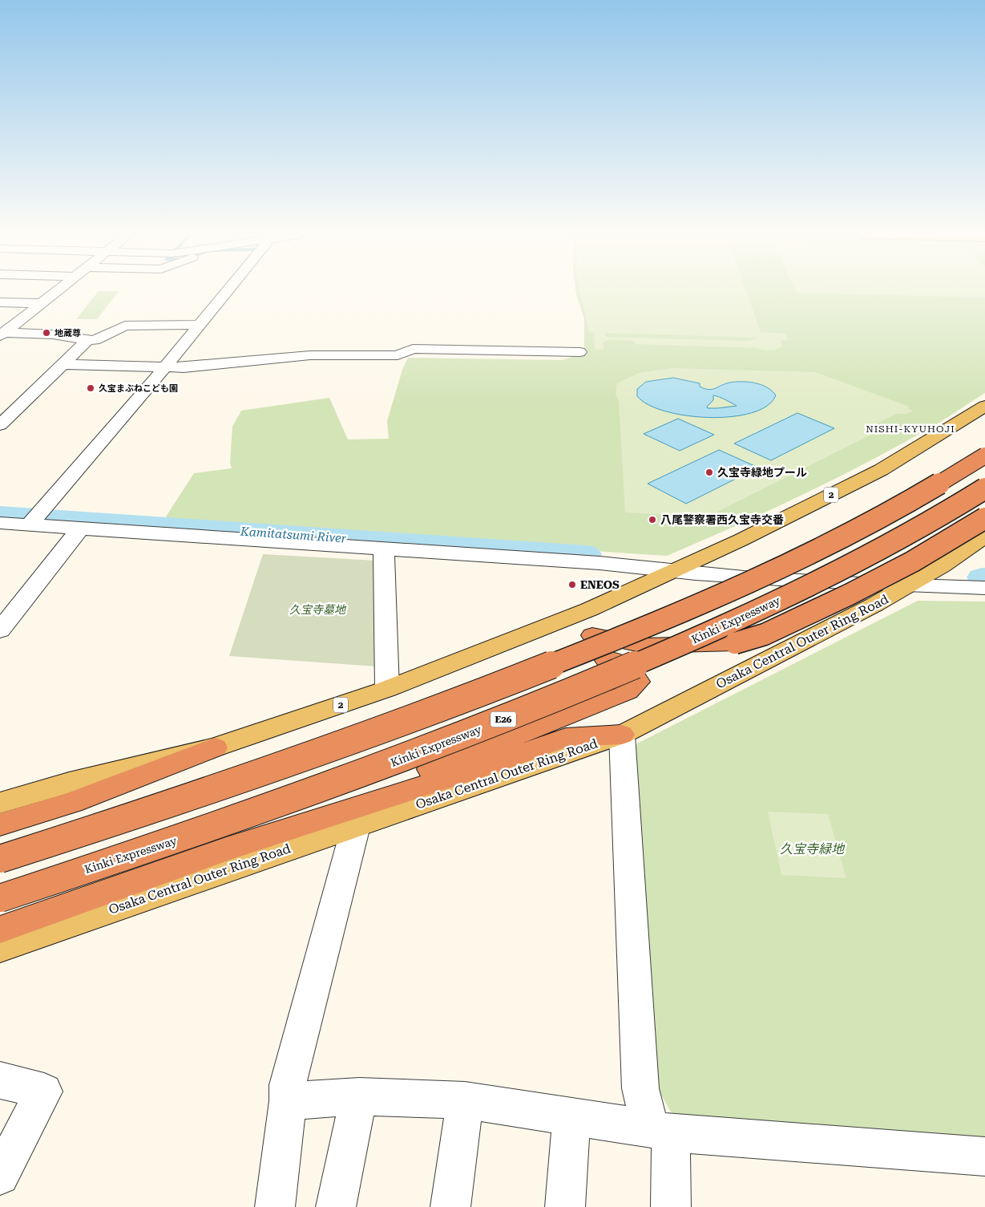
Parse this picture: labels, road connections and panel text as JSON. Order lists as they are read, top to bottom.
{
  "streets": {
    "highway": ["Kinki Expressway", "E26"],
    "main road": ["2", "Osaka Central Outer Ring Road"]
  },
  "districts": ["NISHI-KYUHOJI"],
  "water": ["Kamitatsumi River"],
  "parks": ["久宝寺墓地", "久宝寺緑地"],
  "places": [
    "地蔵尊",
    "久宝まぶねこども園",
    "久宝寺緑地プール",
    "八尾警察署西久宝寺交番",
    "ENEOS"
  ]
}
